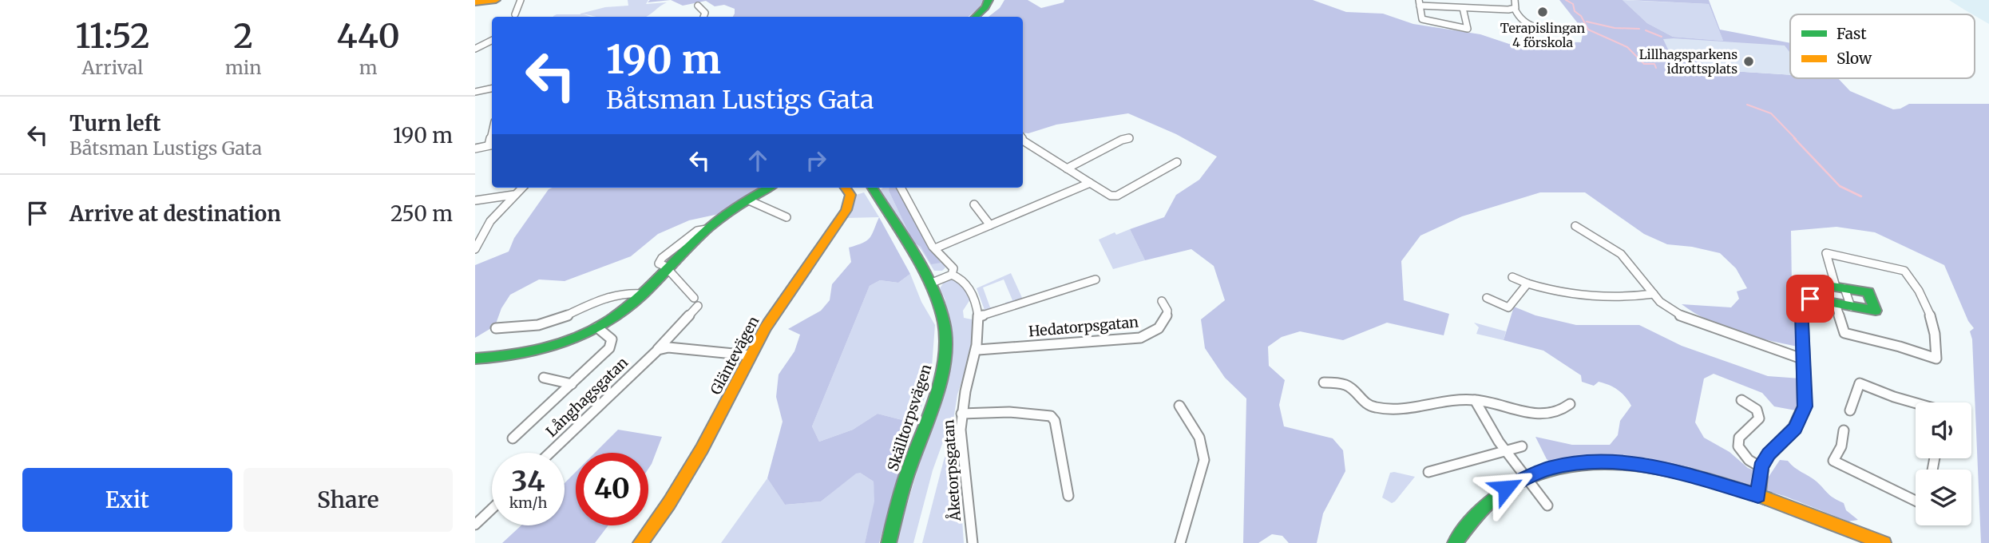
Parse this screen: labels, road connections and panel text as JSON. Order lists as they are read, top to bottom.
{
  "streets": {
    "street": [
      "Hedatorpsgatan",
      "Gläntevägen",
      "Långhagsgatan",
      "Skälltorpsvägen",
      "Åketorpsgatan"
    ]
  },
  "crossings": [
    ["Hedatorpsgatan", "Åketorpsgatan"]
  ],
  "places": ["Terapislingan 4 förskola", "Lillhagsparkens idrottsplats"],
  "legend": ["Fast", "Slow"],
  "page": {
    "eta": [
      "11:52",
      "Arrival",
      "2",
      "min",
      "440",
      "m"
    ],
    "turn": ["190 m", "Båtsman Lustigs Gata"],
    "list": [
      {
        "name": "Turn left",
        "note": "Båtsman Lustigs Gata",
        "value": "190 m"
      },
      {
        "name": "Arrive at destination",
        "value": "250 m"
      }
    ],
    "speed": "34 km/h",
    "limit": "40",
    "buttons": ["Exit", "Share"]
  }
}
